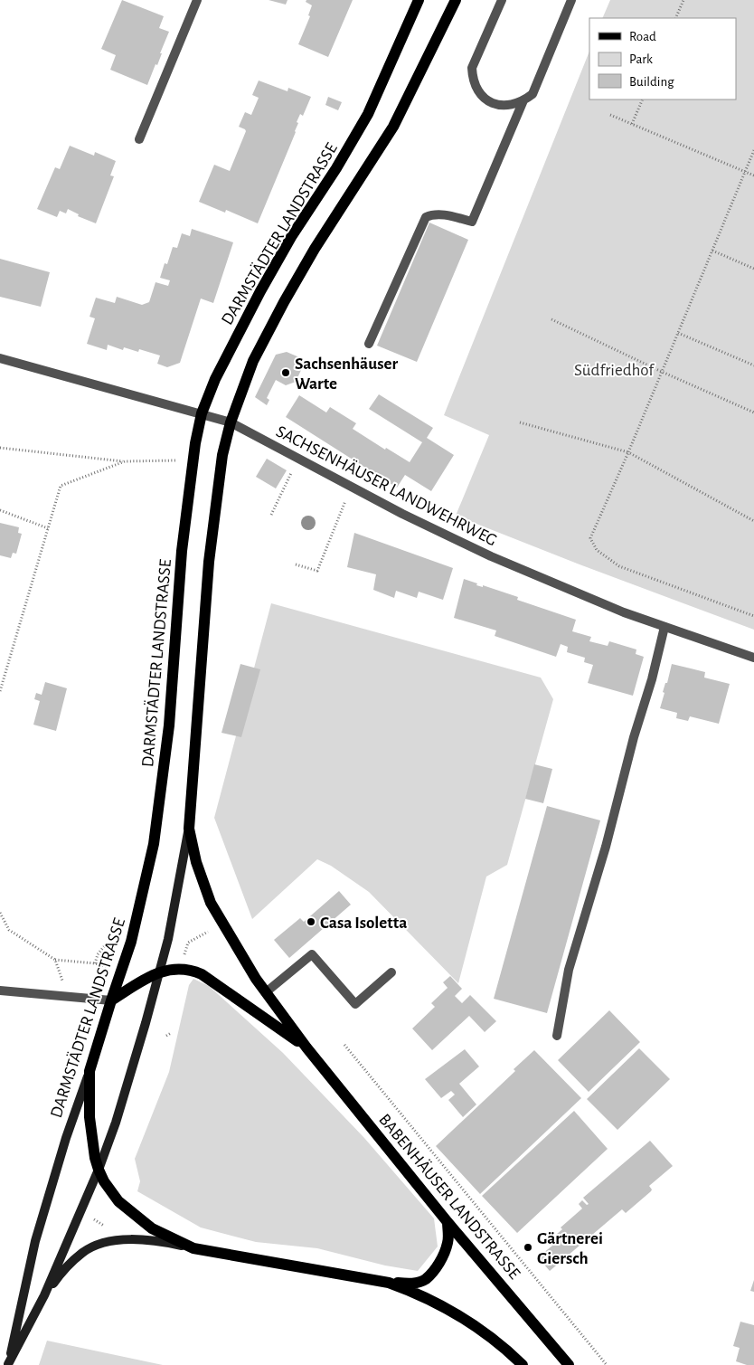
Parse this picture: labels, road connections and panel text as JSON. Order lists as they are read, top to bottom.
{
  "streets": {
    "main road": ["DARMSTÄDTER LANDSTRASSE", "BABENHÄUSER LANDSTRASSE"],
    "street": ["SACHSENHÄUSER LANDWEHRWEG"]
  },
  "crossings": [
    ["DARMSTÄDTER LANDSTRASSE", "SACHSENHÄUSER LANDWEHRWEG"],
    ["DARMSTÄDTER LANDSTRASSE", "BABENHÄUSER LANDSTRASSE"]
  ],
  "parks": ["Südfriedhof"],
  "places": ["Sachsenhäuser Warte", "Casa Isoletta", "Gärtnerei Giersch"],
  "legend": ["Road", "Park", "Building"]
}
